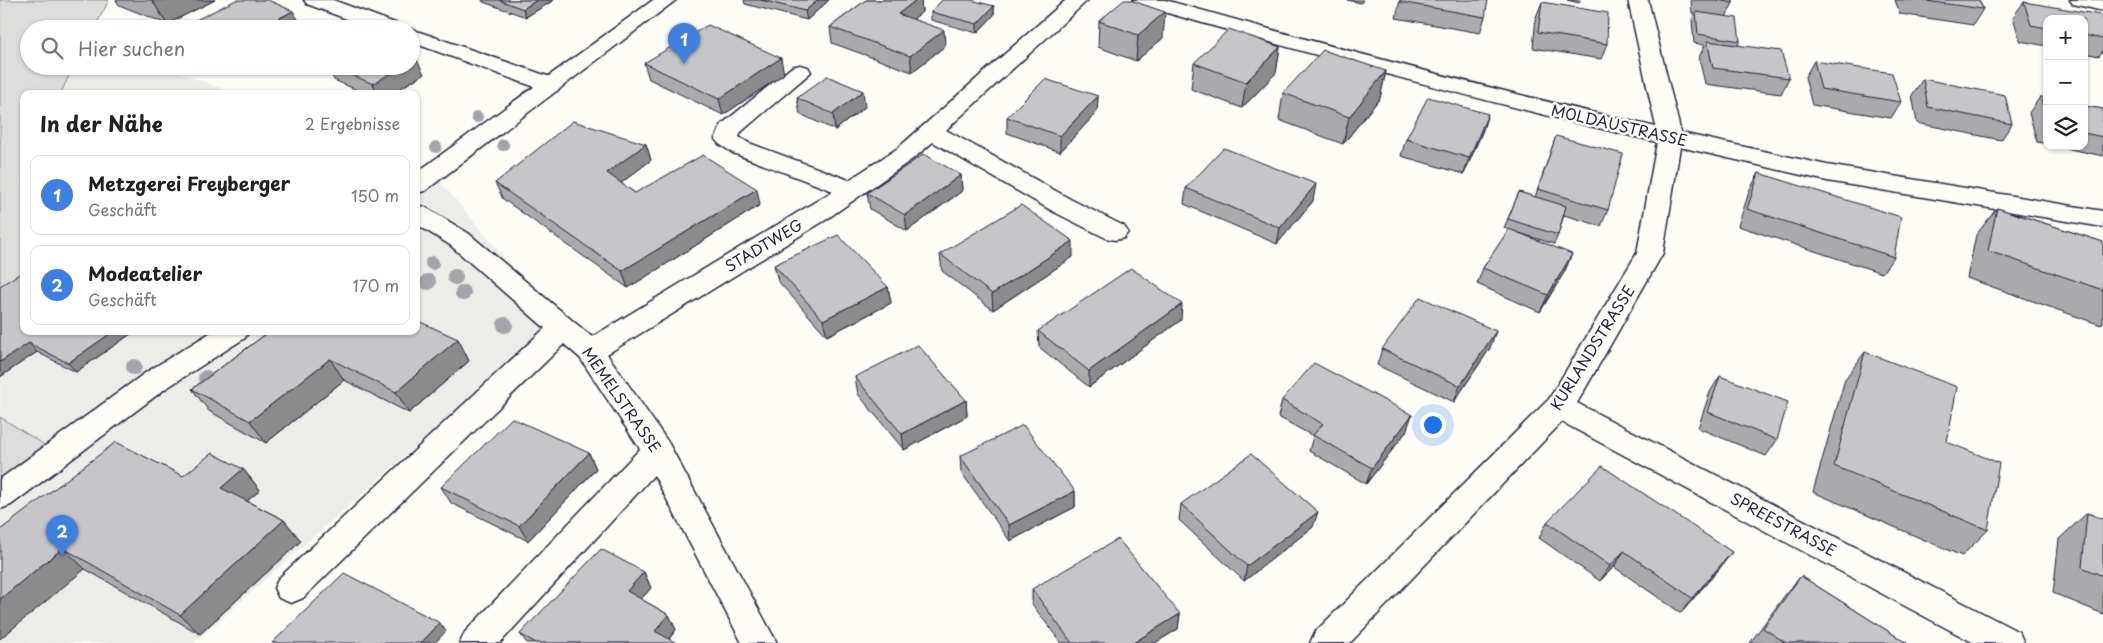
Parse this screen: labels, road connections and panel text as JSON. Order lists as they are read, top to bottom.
{
  "streets": {
    "street": [
      "MOLDAUSTRASSE",
      "STADTWEG",
      "KURLANDSTRASSE",
      "MEMELSTRASSE",
      "SPREESTRASSE"
    ]
  },
  "crossings": [
    ["MOLDAUSTRASSE", "KURLANDSTRASSE"],
    ["STADTWEG", "MEMELSTRASSE"],
    ["KURLANDSTRASSE", "SPREESTRASSE"]
  ],
  "page": {
    "map_buttons": ["+", "−"],
    "search": "Hier suchen",
    "pins": ["1", "2"],
    "heading": ["In der Nähe", "2 Ergebnisse"],
    "list": [
      {
        "mark": "1",
        "name": "Metzgerei Freyberger",
        "note": "Geschäft",
        "value": "150 m"
      },
      {
        "mark": "2",
        "name": "Modeatelier",
        "note": "Geschäft",
        "value": "170 m"
      }
    ]
  }
}
